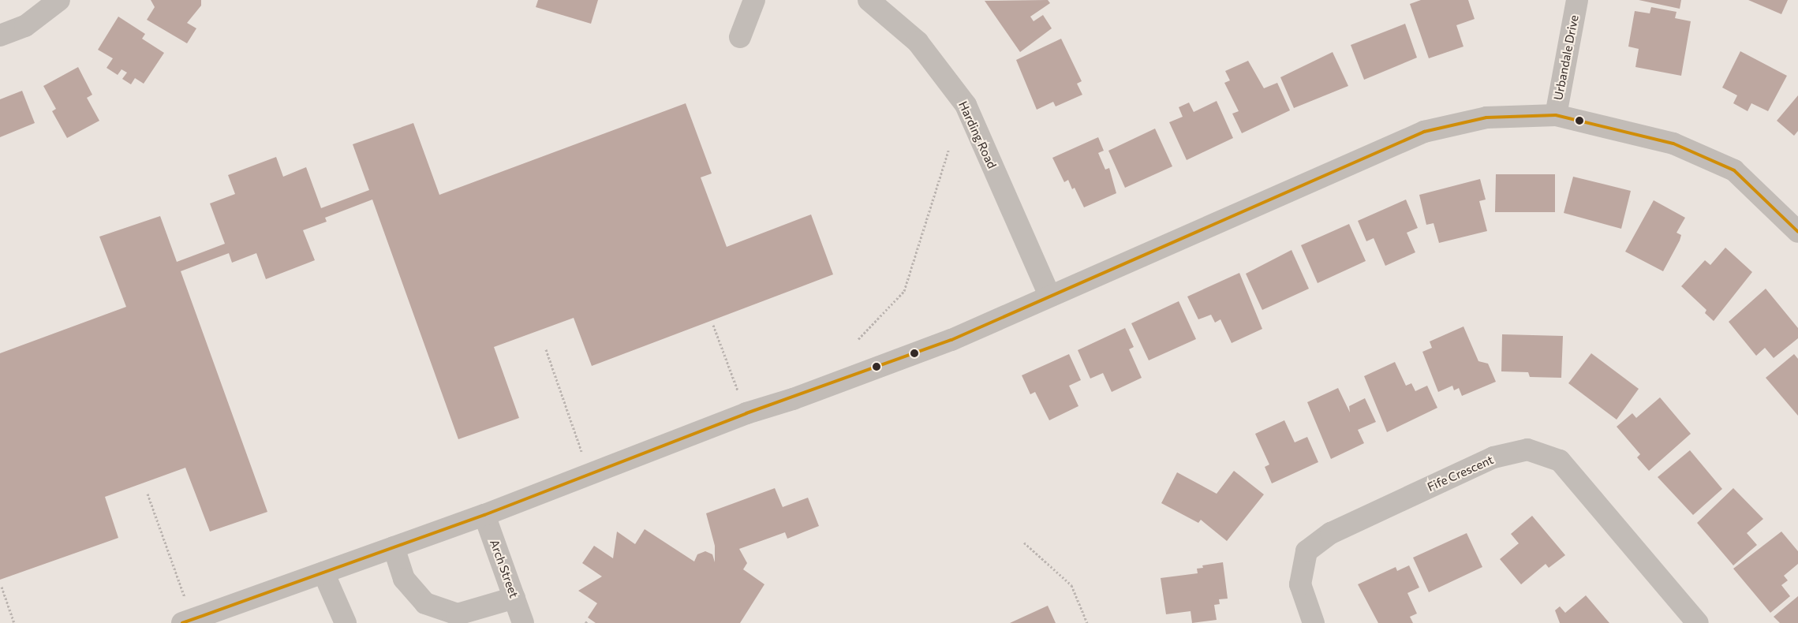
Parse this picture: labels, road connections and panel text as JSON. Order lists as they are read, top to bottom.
{
  "streets": {
    "street": [
      "Urbandale Drive",
      "Harding Road",
      "Fife Crescent",
      "Arch Street"
    ]
  }
}
